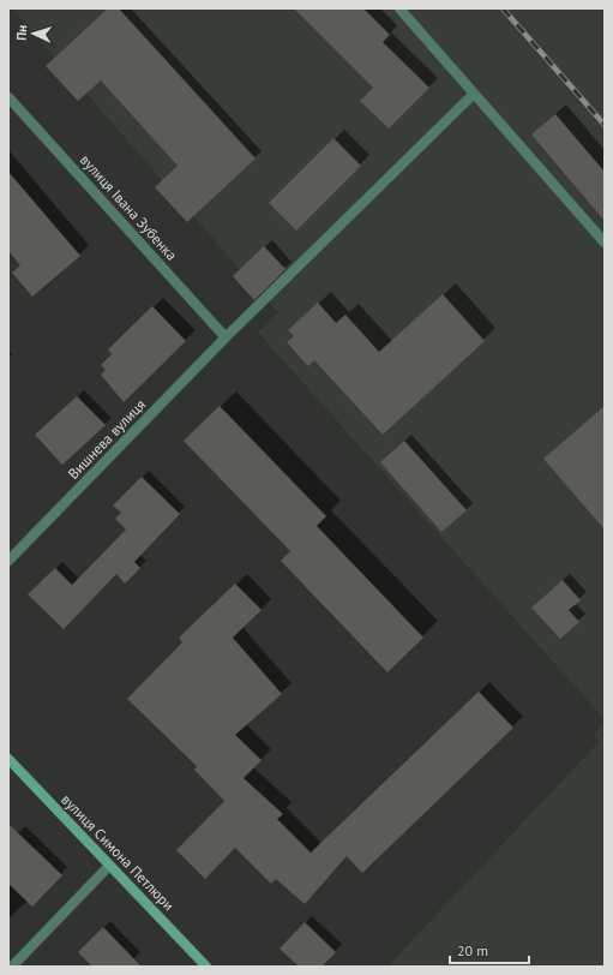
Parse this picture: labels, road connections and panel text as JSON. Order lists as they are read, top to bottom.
{
  "streets": {
    "main road": ["вулиця Симона Петлюри"],
    "street": ["вулиця Івана Зубенка", "Вишнева вулиця"]
  },
  "crossings": [
    ["вулиця Івана Зубенка", "Вишнева вулиця"]
  ],
  "scale_bar": "20 m",
  "north": "left"
}
